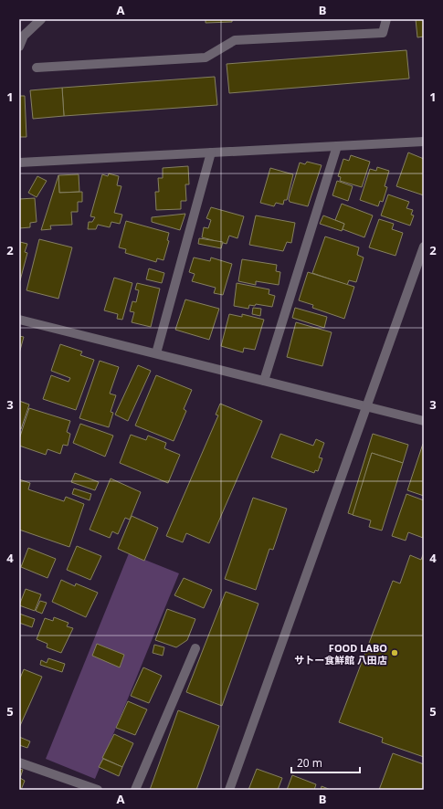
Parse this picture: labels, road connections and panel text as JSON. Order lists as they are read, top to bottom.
{
  "places": ["FOOD LABO サトー食鮮館 八田店"],
  "scale_bar": "20 m",
  "grid": {
    "columns": ["A", "B"],
    "rows": [
      "1",
      "2",
      "3",
      "4",
      "5"
    ]
  }
}
